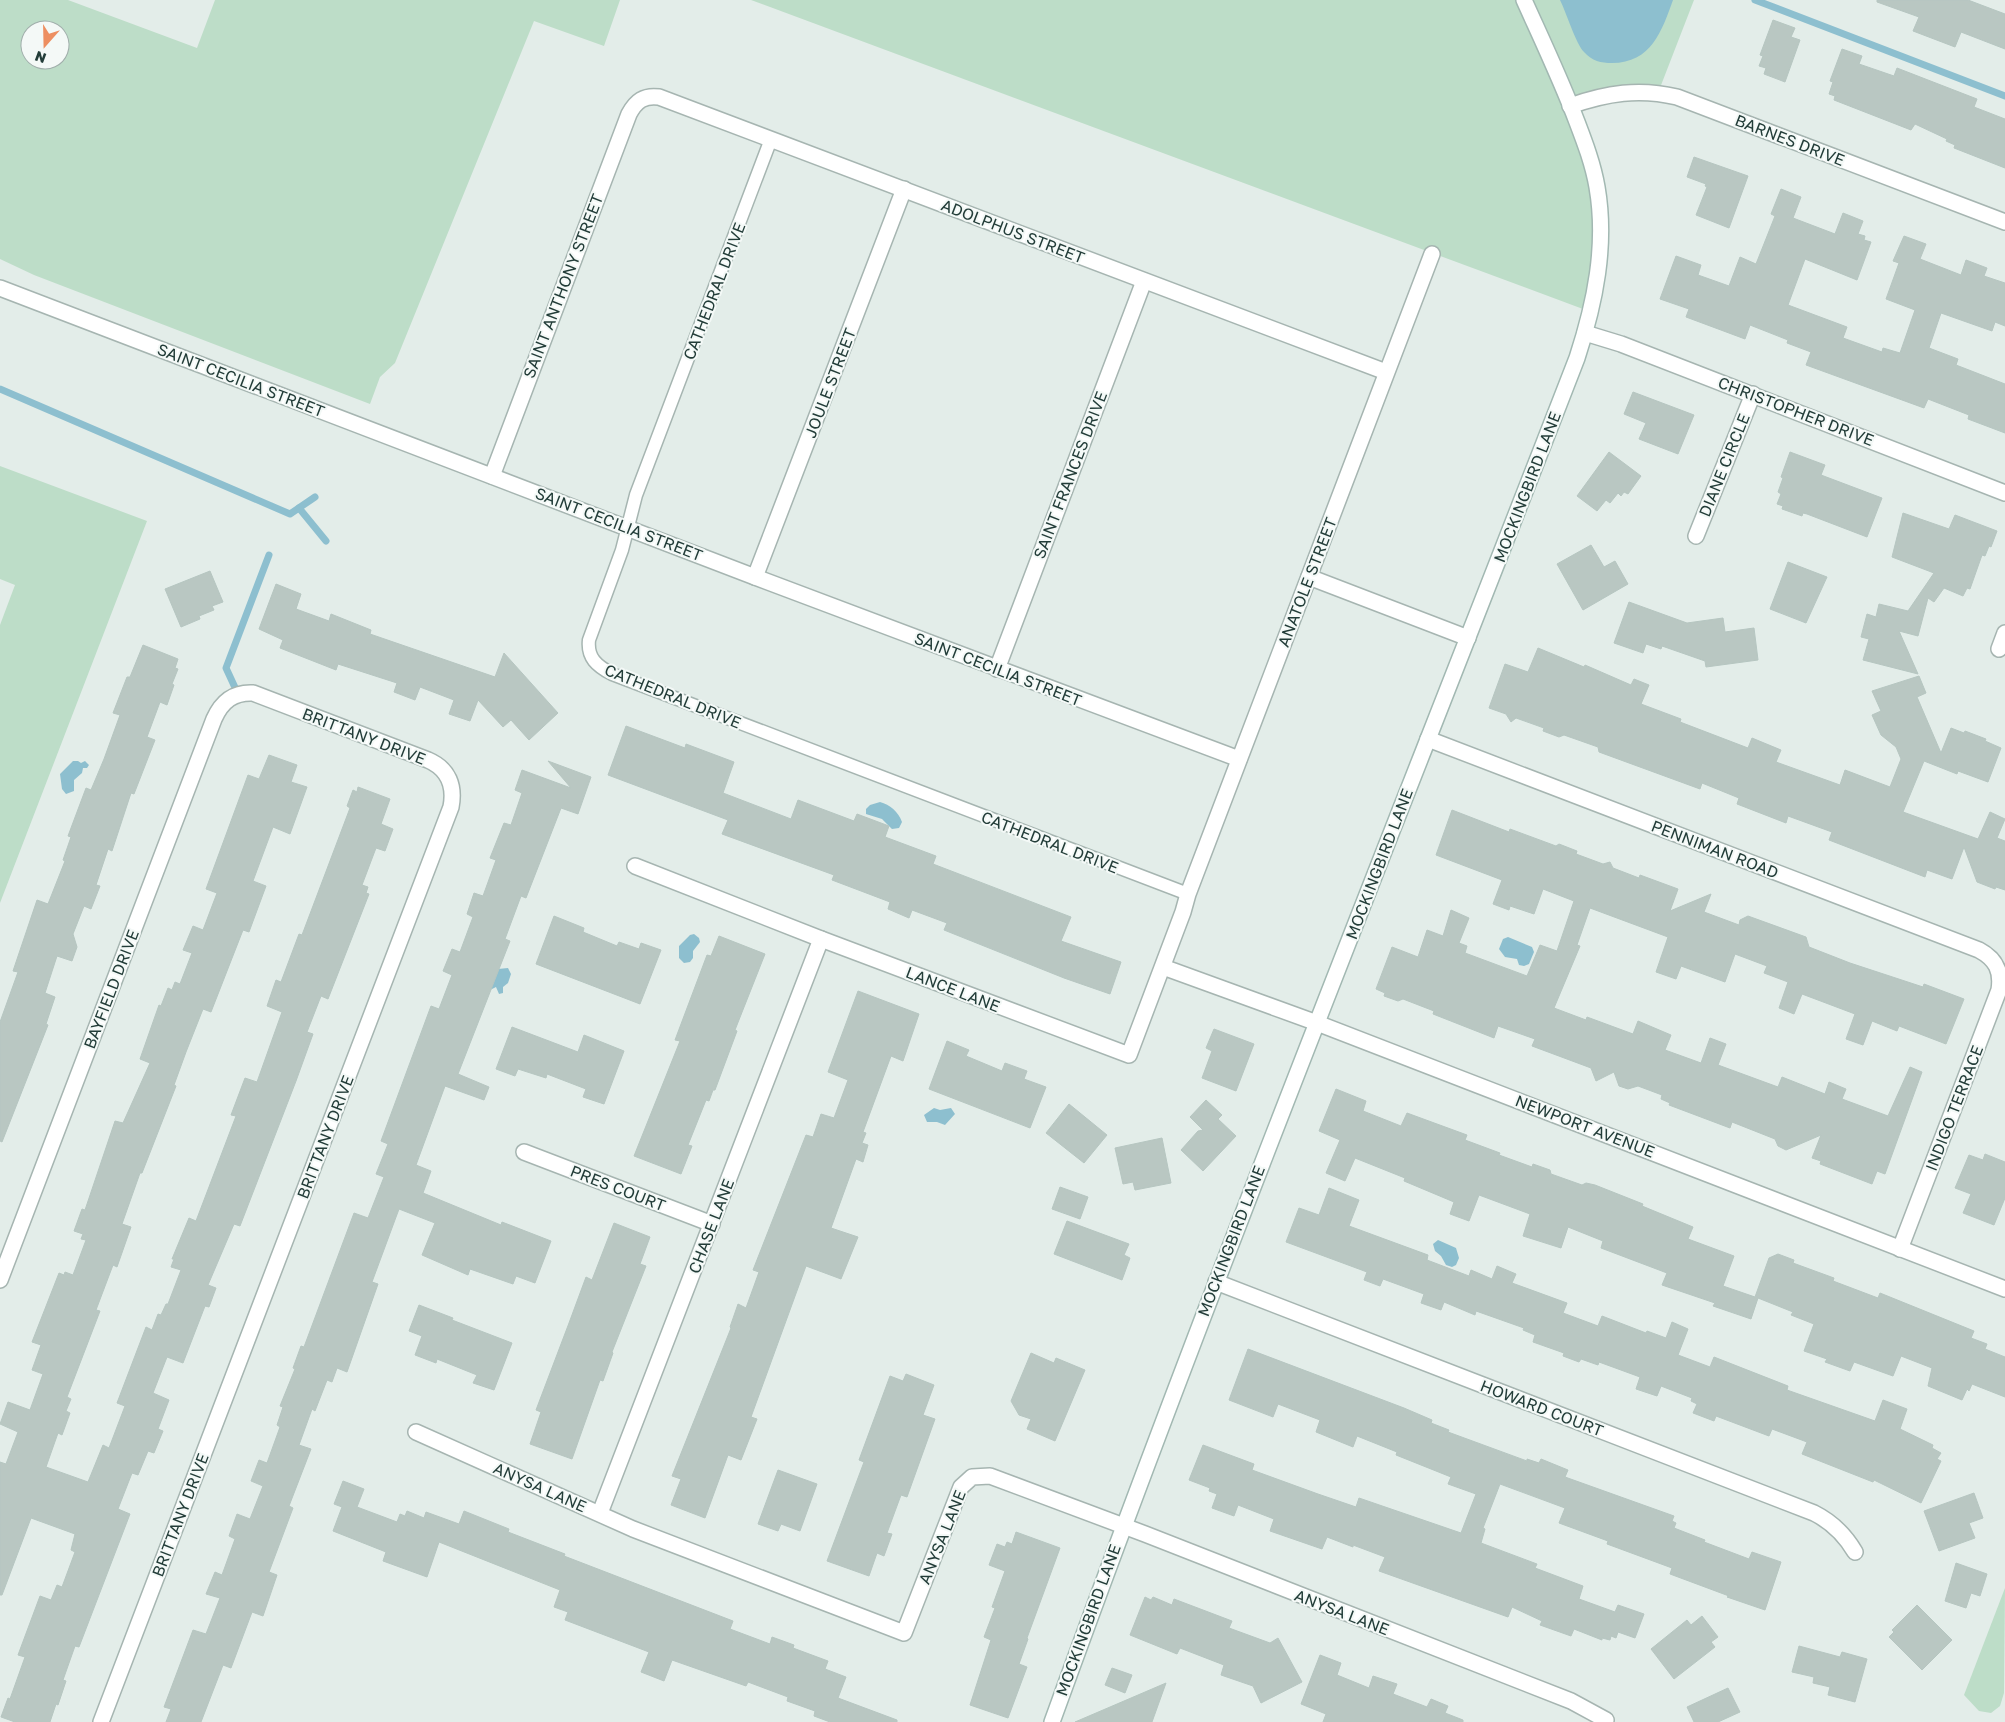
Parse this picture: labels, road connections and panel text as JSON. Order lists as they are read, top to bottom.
{
  "streets": {
    "street": [
      "BARNES DRIVE",
      "ADOLPHUS STREET",
      "SAINT ANTHONY STREET",
      "SAINT CECILIA STREET",
      "JOULE STREET",
      "CHRISTOPHER DRIVE",
      "DIANE CIRCLE",
      "SAINT FRANCES DRIVE",
      "MOCKINGBIRD LANE",
      "ANATOLE STREET",
      "BRITTANY DRIVE",
      "PENNIMAN ROAD",
      "BAYFIELD DRIVE",
      "LANCE LANE",
      "INDIGO TERRACE",
      "NEWPORT AVENUE",
      "PRES COURT",
      "CHASE LANE",
      "HOWARD COURT",
      "ANYSA LANE"
    ],
    "lane": ["CATHEDRAL DRIVE"]
  },
  "crossings": [
    ["BARNES DRIVE", "MOCKINGBIRD LANE"],
    ["ADOLPHUS STREET", "SAINT ANTHONY STREET"],
    ["ADOLPHUS STREET", "CATHEDRAL DRIVE"],
    ["ADOLPHUS STREET", "JOULE STREET"],
    ["ADOLPHUS STREET", "SAINT FRANCES DRIVE"],
    ["ADOLPHUS STREET", "ANATOLE STREET"],
    ["SAINT ANTHONY STREET", "SAINT CECILIA STREET"],
    ["CATHEDRAL DRIVE", "SAINT CECILIA STREET"],
    ["CATHEDRAL DRIVE", "ANATOLE STREET"],
    ["SAINT CECILIA STREET", "JOULE STREET"],
    ["SAINT CECILIA STREET", "SAINT FRANCES DRIVE"],
    ["SAINT CECILIA STREET", "ANATOLE STREET"],
    ["CHRISTOPHER DRIVE", "DIANE CIRCLE"],
    ["CHRISTOPHER DRIVE", "MOCKINGBIRD LANE"],
    ["MOCKINGBIRD LANE", "PENNIMAN ROAD"],
    ["MOCKINGBIRD LANE", "NEWPORT AVENUE"],
    ["MOCKINGBIRD LANE", "HOWARD COURT"],
    ["MOCKINGBIRD LANE", "ANYSA LANE"],
    ["ANATOLE STREET", "LANCE LANE"],
    ["BRITTANY DRIVE", "BAYFIELD DRIVE"],
    ["PENNIMAN ROAD", "INDIGO TERRACE"],
    ["LANCE LANE", "NEWPORT AVENUE"],
    ["LANCE LANE", "CHASE LANE"],
    ["INDIGO TERRACE", "NEWPORT AVENUE"],
    ["PRES COURT", "CHASE LANE"],
    ["CHASE LANE", "ANYSA LANE"]
  ],
  "north": "bottom"
}
